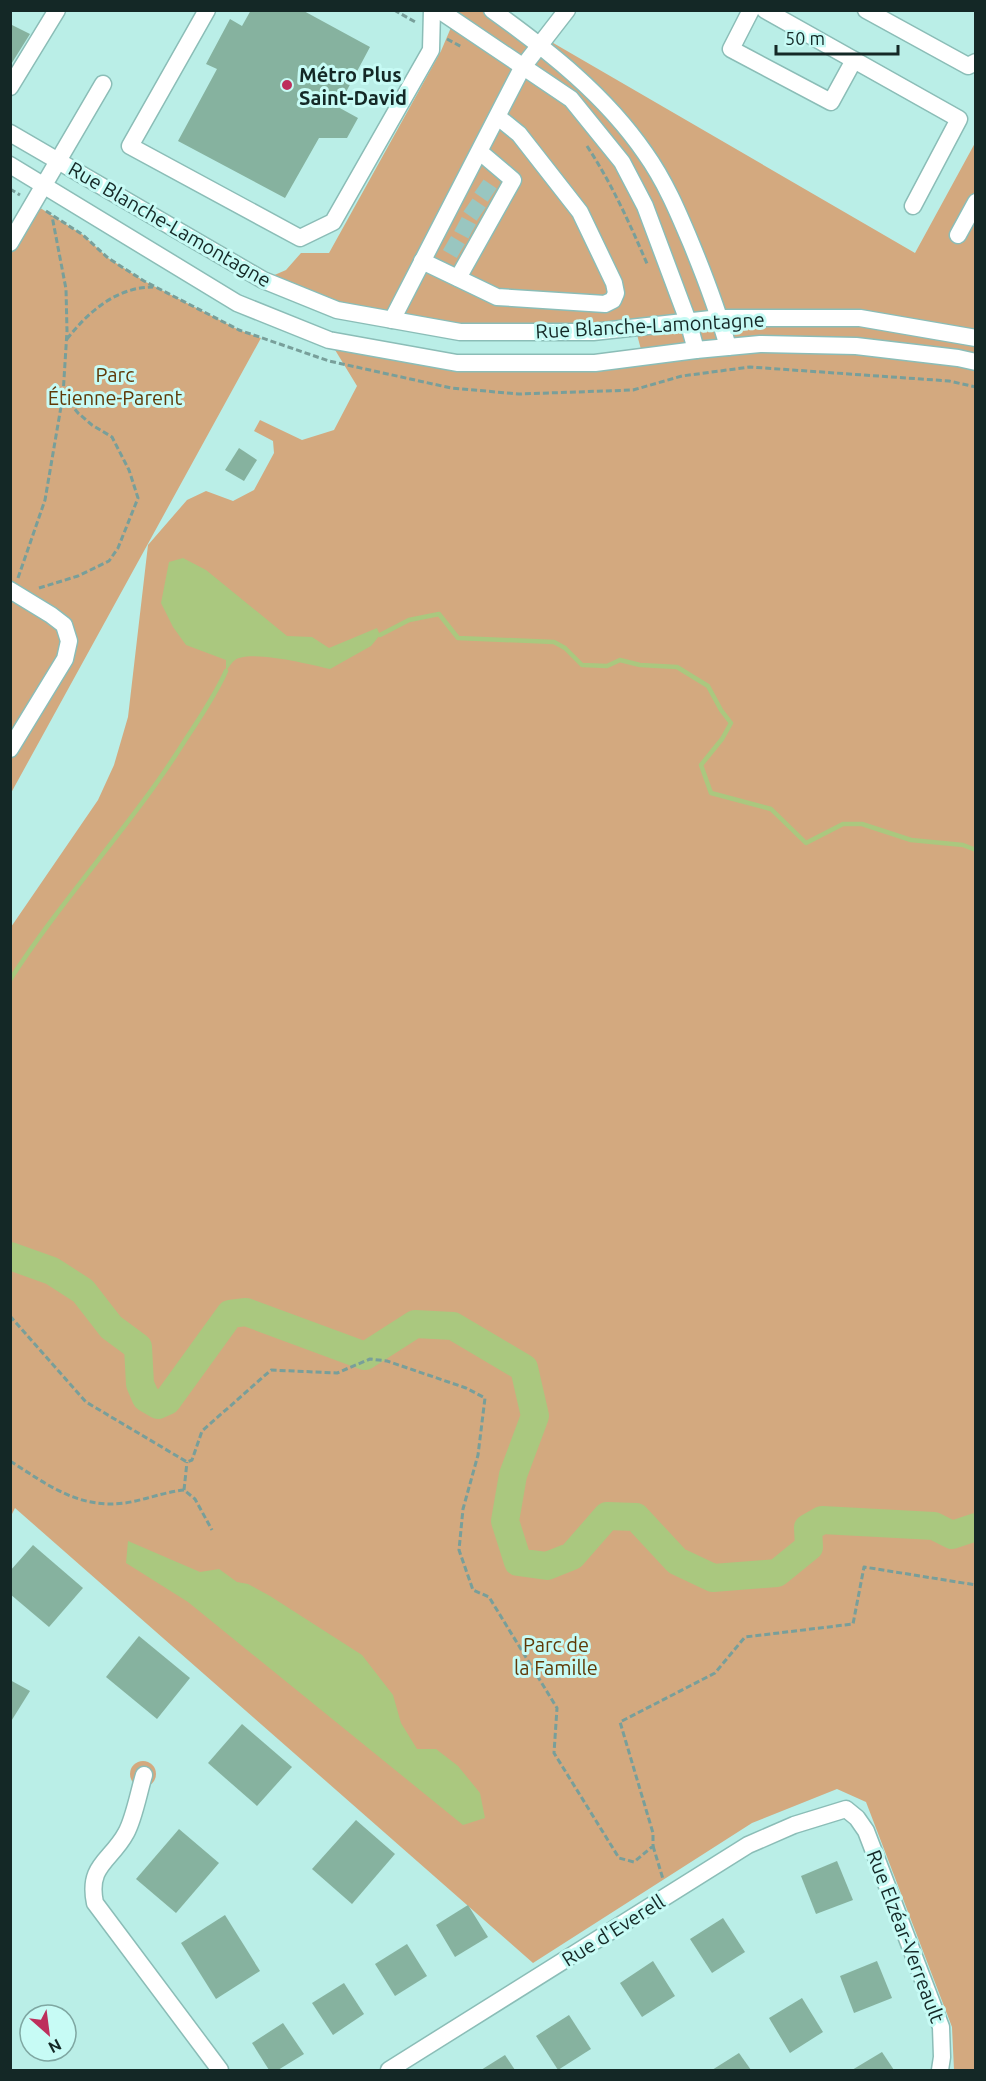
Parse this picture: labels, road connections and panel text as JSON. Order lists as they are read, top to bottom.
{
  "streets": {
    "street": ["Rue Blanche-Lamontagne", "Rue d'Everell", "Rue Elzéar-Verreault"]
  },
  "crossings": [
    ["Rue d'Everell", "Rue Elzéar-Verreault"]
  ],
  "parks": ["Parc Étienne-Parent", "Parc de la Famille"],
  "places": ["Métro Plus Saint-David"],
  "scale_bar": "50 m",
  "north": "bottom right"
}
